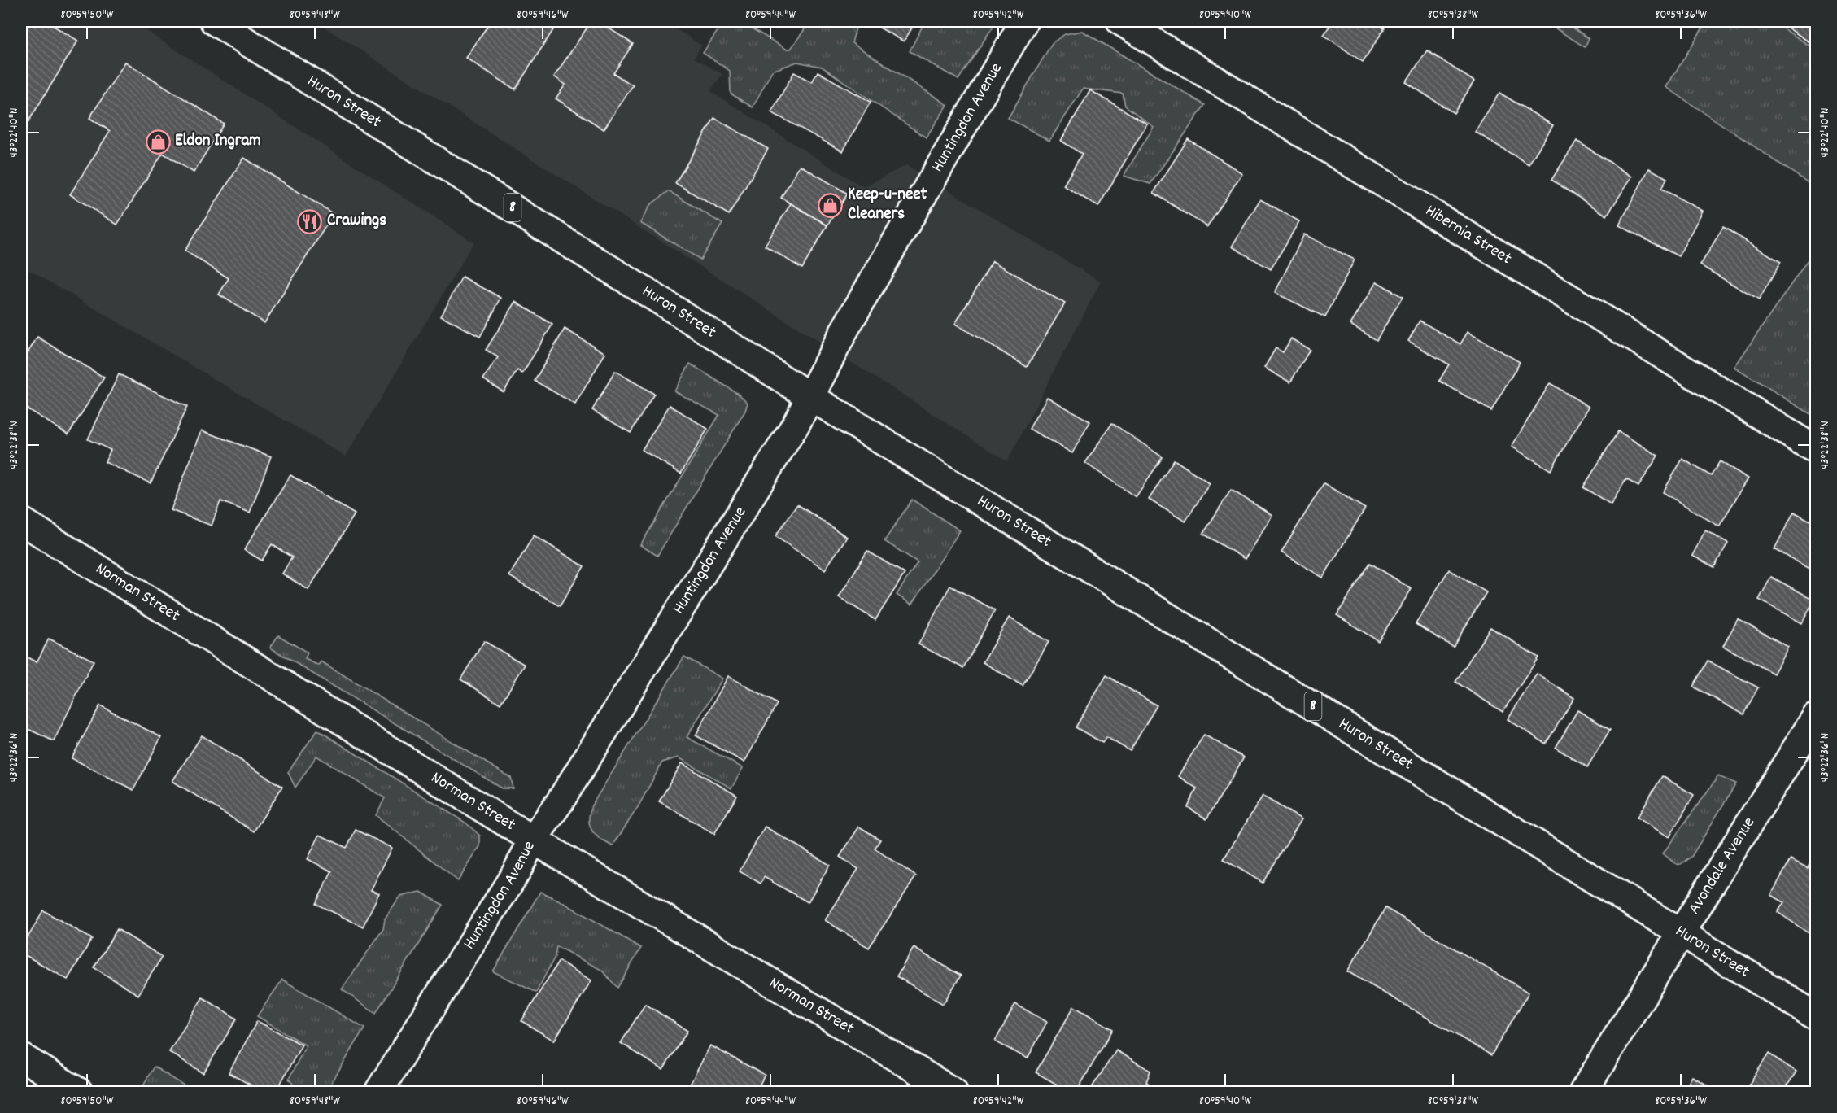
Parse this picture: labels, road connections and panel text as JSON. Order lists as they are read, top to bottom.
{
  "streets": {
    "street": [
      "Huron Street",
      "Huntingdon Avenue",
      "8",
      "Hibernia Street",
      "Norman Street",
      "Avondale Avenue"
    ]
  },
  "crossings": [
    ["Huron Street", "Huntingdon Avenue"],
    ["Huron Street", "Avondale Avenue"],
    ["Huntingdon Avenue", "Norman Street"]
  ],
  "places": {
    "shop": ["Eldon Ingram", "Keep-u-neet Cleaners"],
    "restaurant": ["Crawings"]
  },
  "coordinates": [
    "80°59'50\"W",
    "80°59'48\"W",
    "80°59'46\"W",
    "80°59'44\"W",
    "80°59'42\"W",
    "80°59'40\"W",
    "80°59'38\"W",
    "80°59'36\"W",
    "43°22'40\"N",
    "43°22'38\"N",
    "43°22'36\"N"
  ]
}
